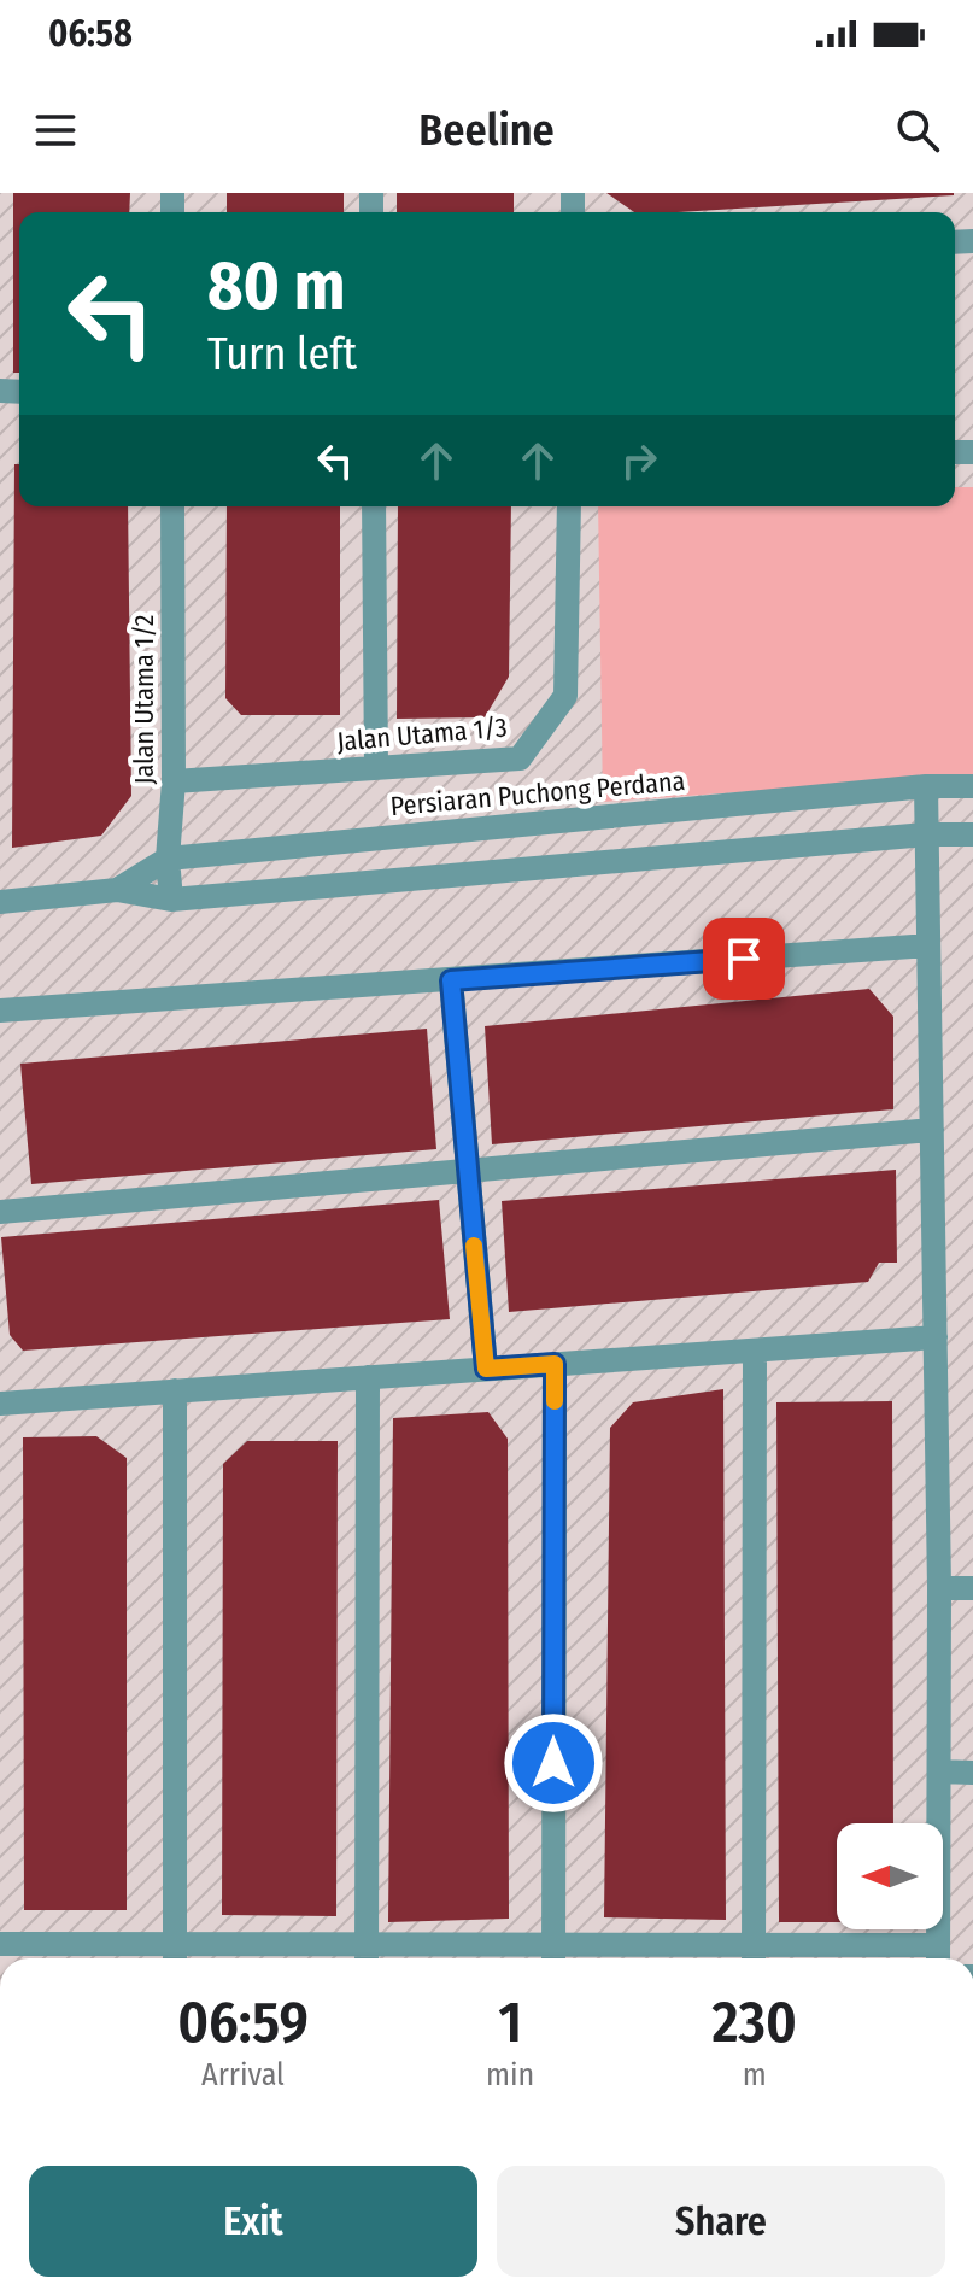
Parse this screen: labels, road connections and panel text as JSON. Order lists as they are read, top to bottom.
{
  "streets": {
    "street": ["Jalan Utama 1/2", "Jalan Utama 1/3", "Persiaran Puchong Perdana"]
  },
  "crossings": [
    ["Jalan Utama 1/2", "Jalan Utama 1/3"],
    ["Jalan Utama 1/2", "Persiaran Puchong Perdana"]
  ],
  "north": "left",
  "page": {
    "status": "06:58",
    "header": "Beeline",
    "turn": ["80 m", "Turn left"],
    "eta": [
      "06:59",
      "Arrival",
      "1",
      "min",
      "230",
      "m"
    ],
    "buttons": ["Exit", "Share"]
  }
}
